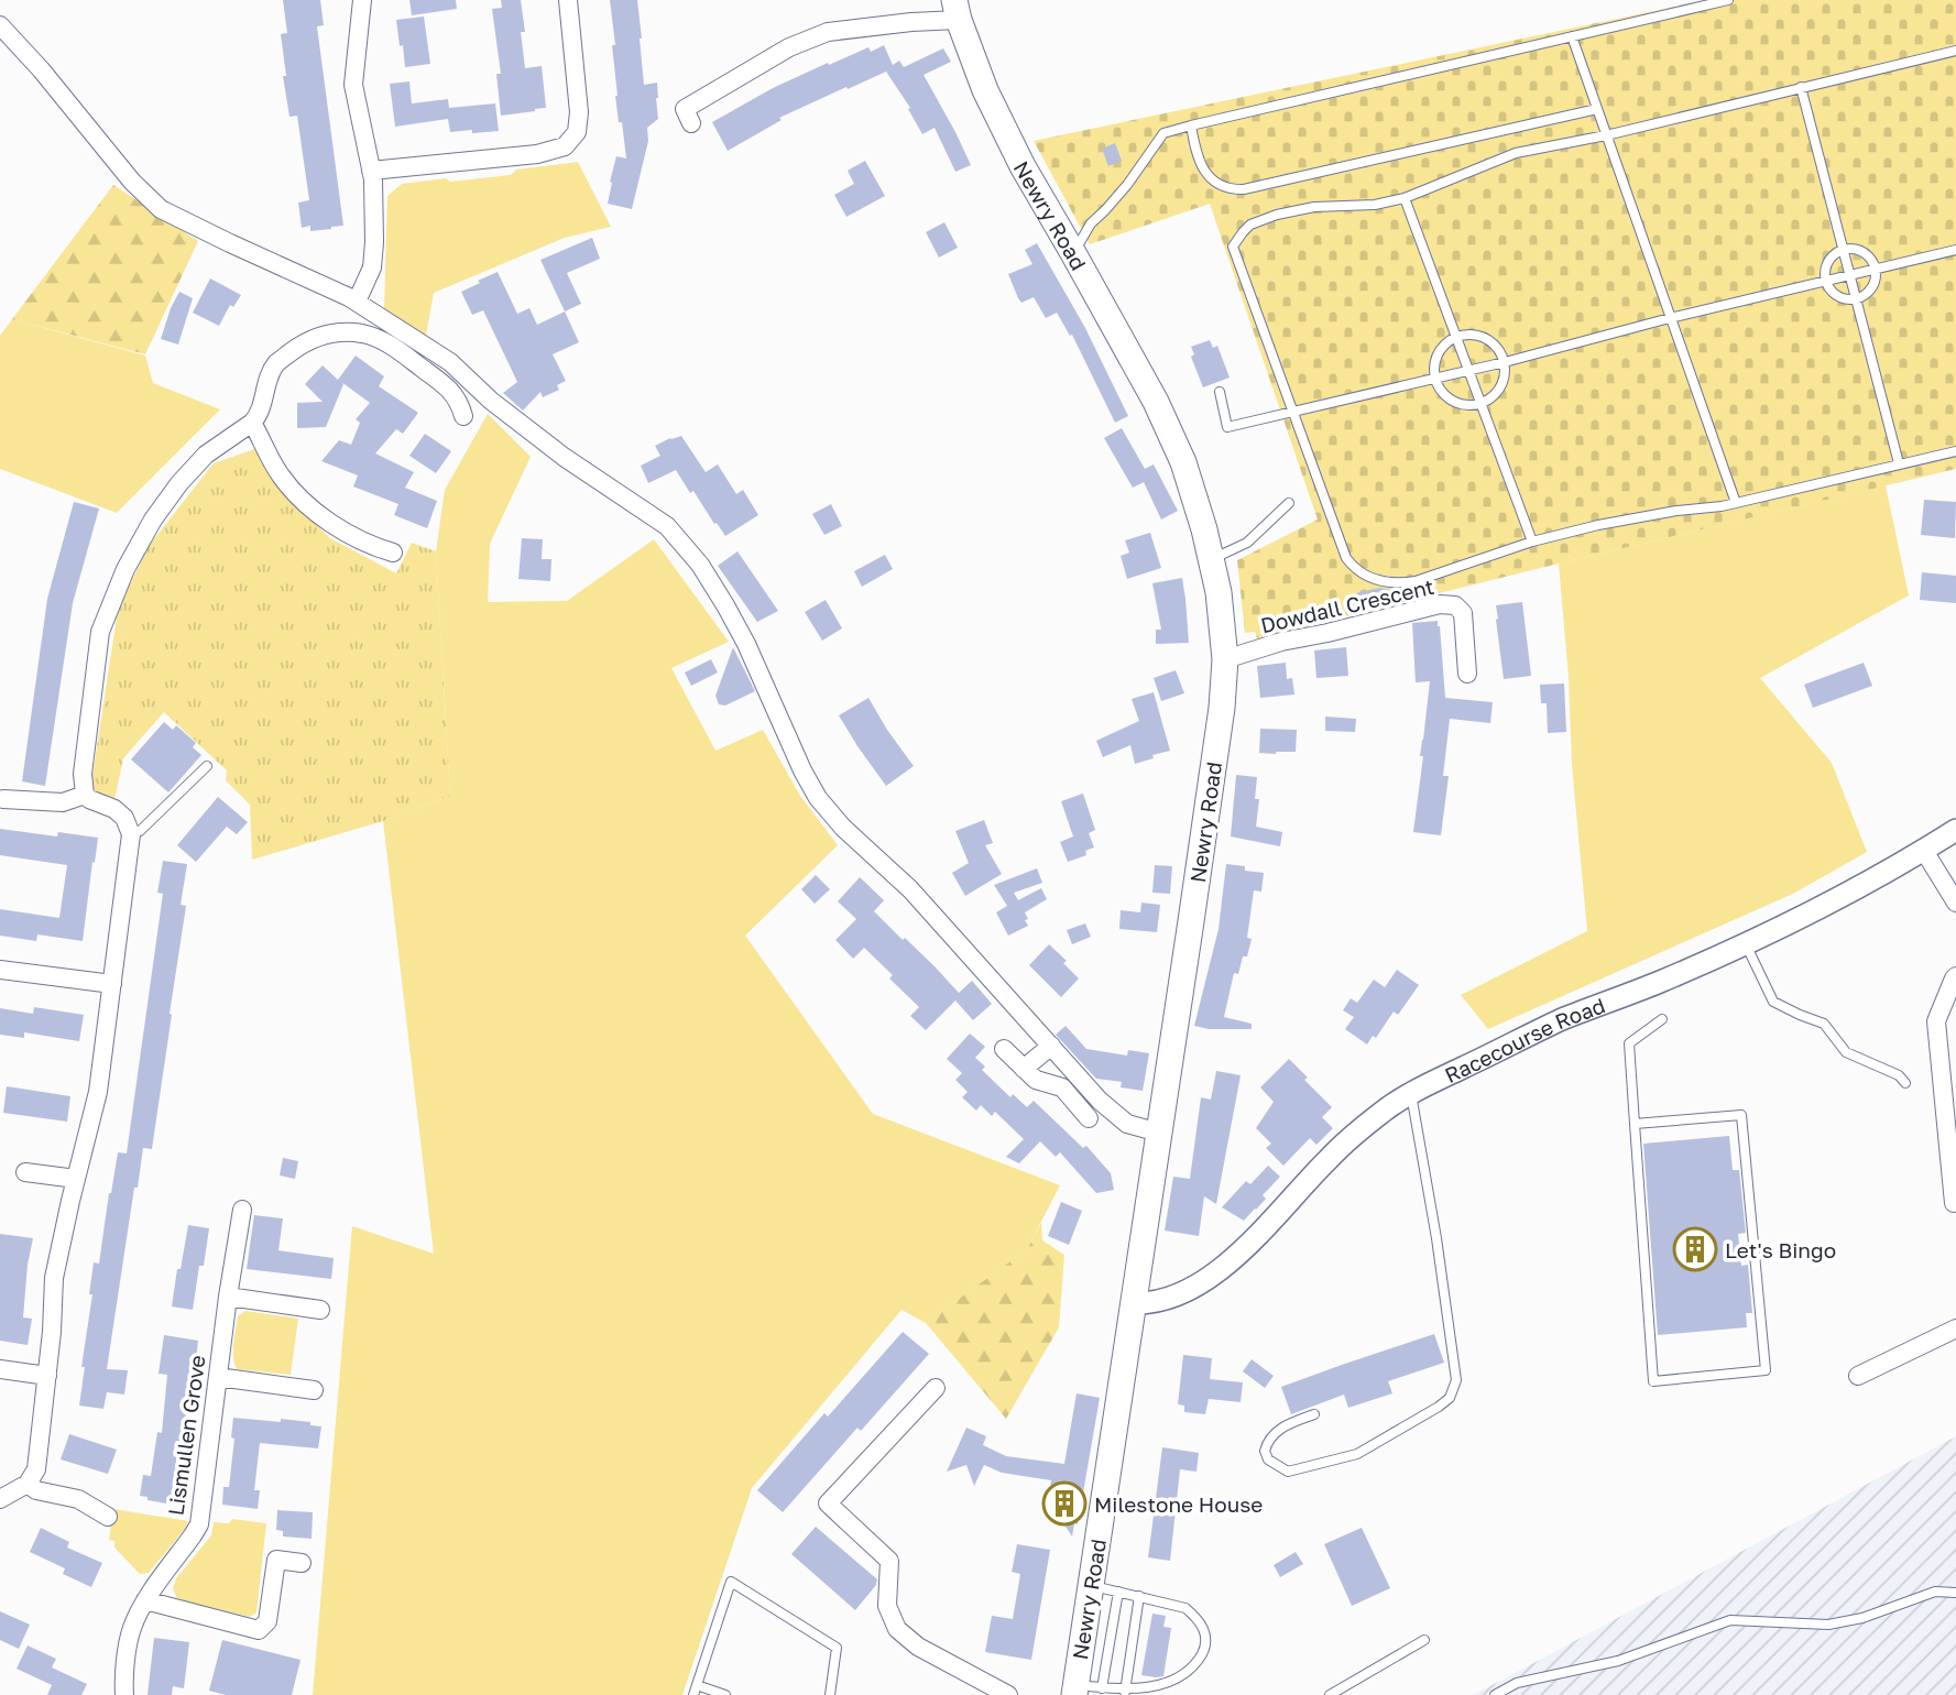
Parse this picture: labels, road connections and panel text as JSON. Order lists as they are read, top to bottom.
{
  "streets": {
    "main road": ["Newry Road"],
    "street": ["Dowdall Crescent", "Racecourse Road", "Lismullen Grove"]
  },
  "crossings": [
    ["Newry Road", "Dowdall Crescent"],
    ["Newry Road", "Racecourse Road"]
  ],
  "places": {
    "building": ["Let's Bingo", "Milestone House"]
  }
}
